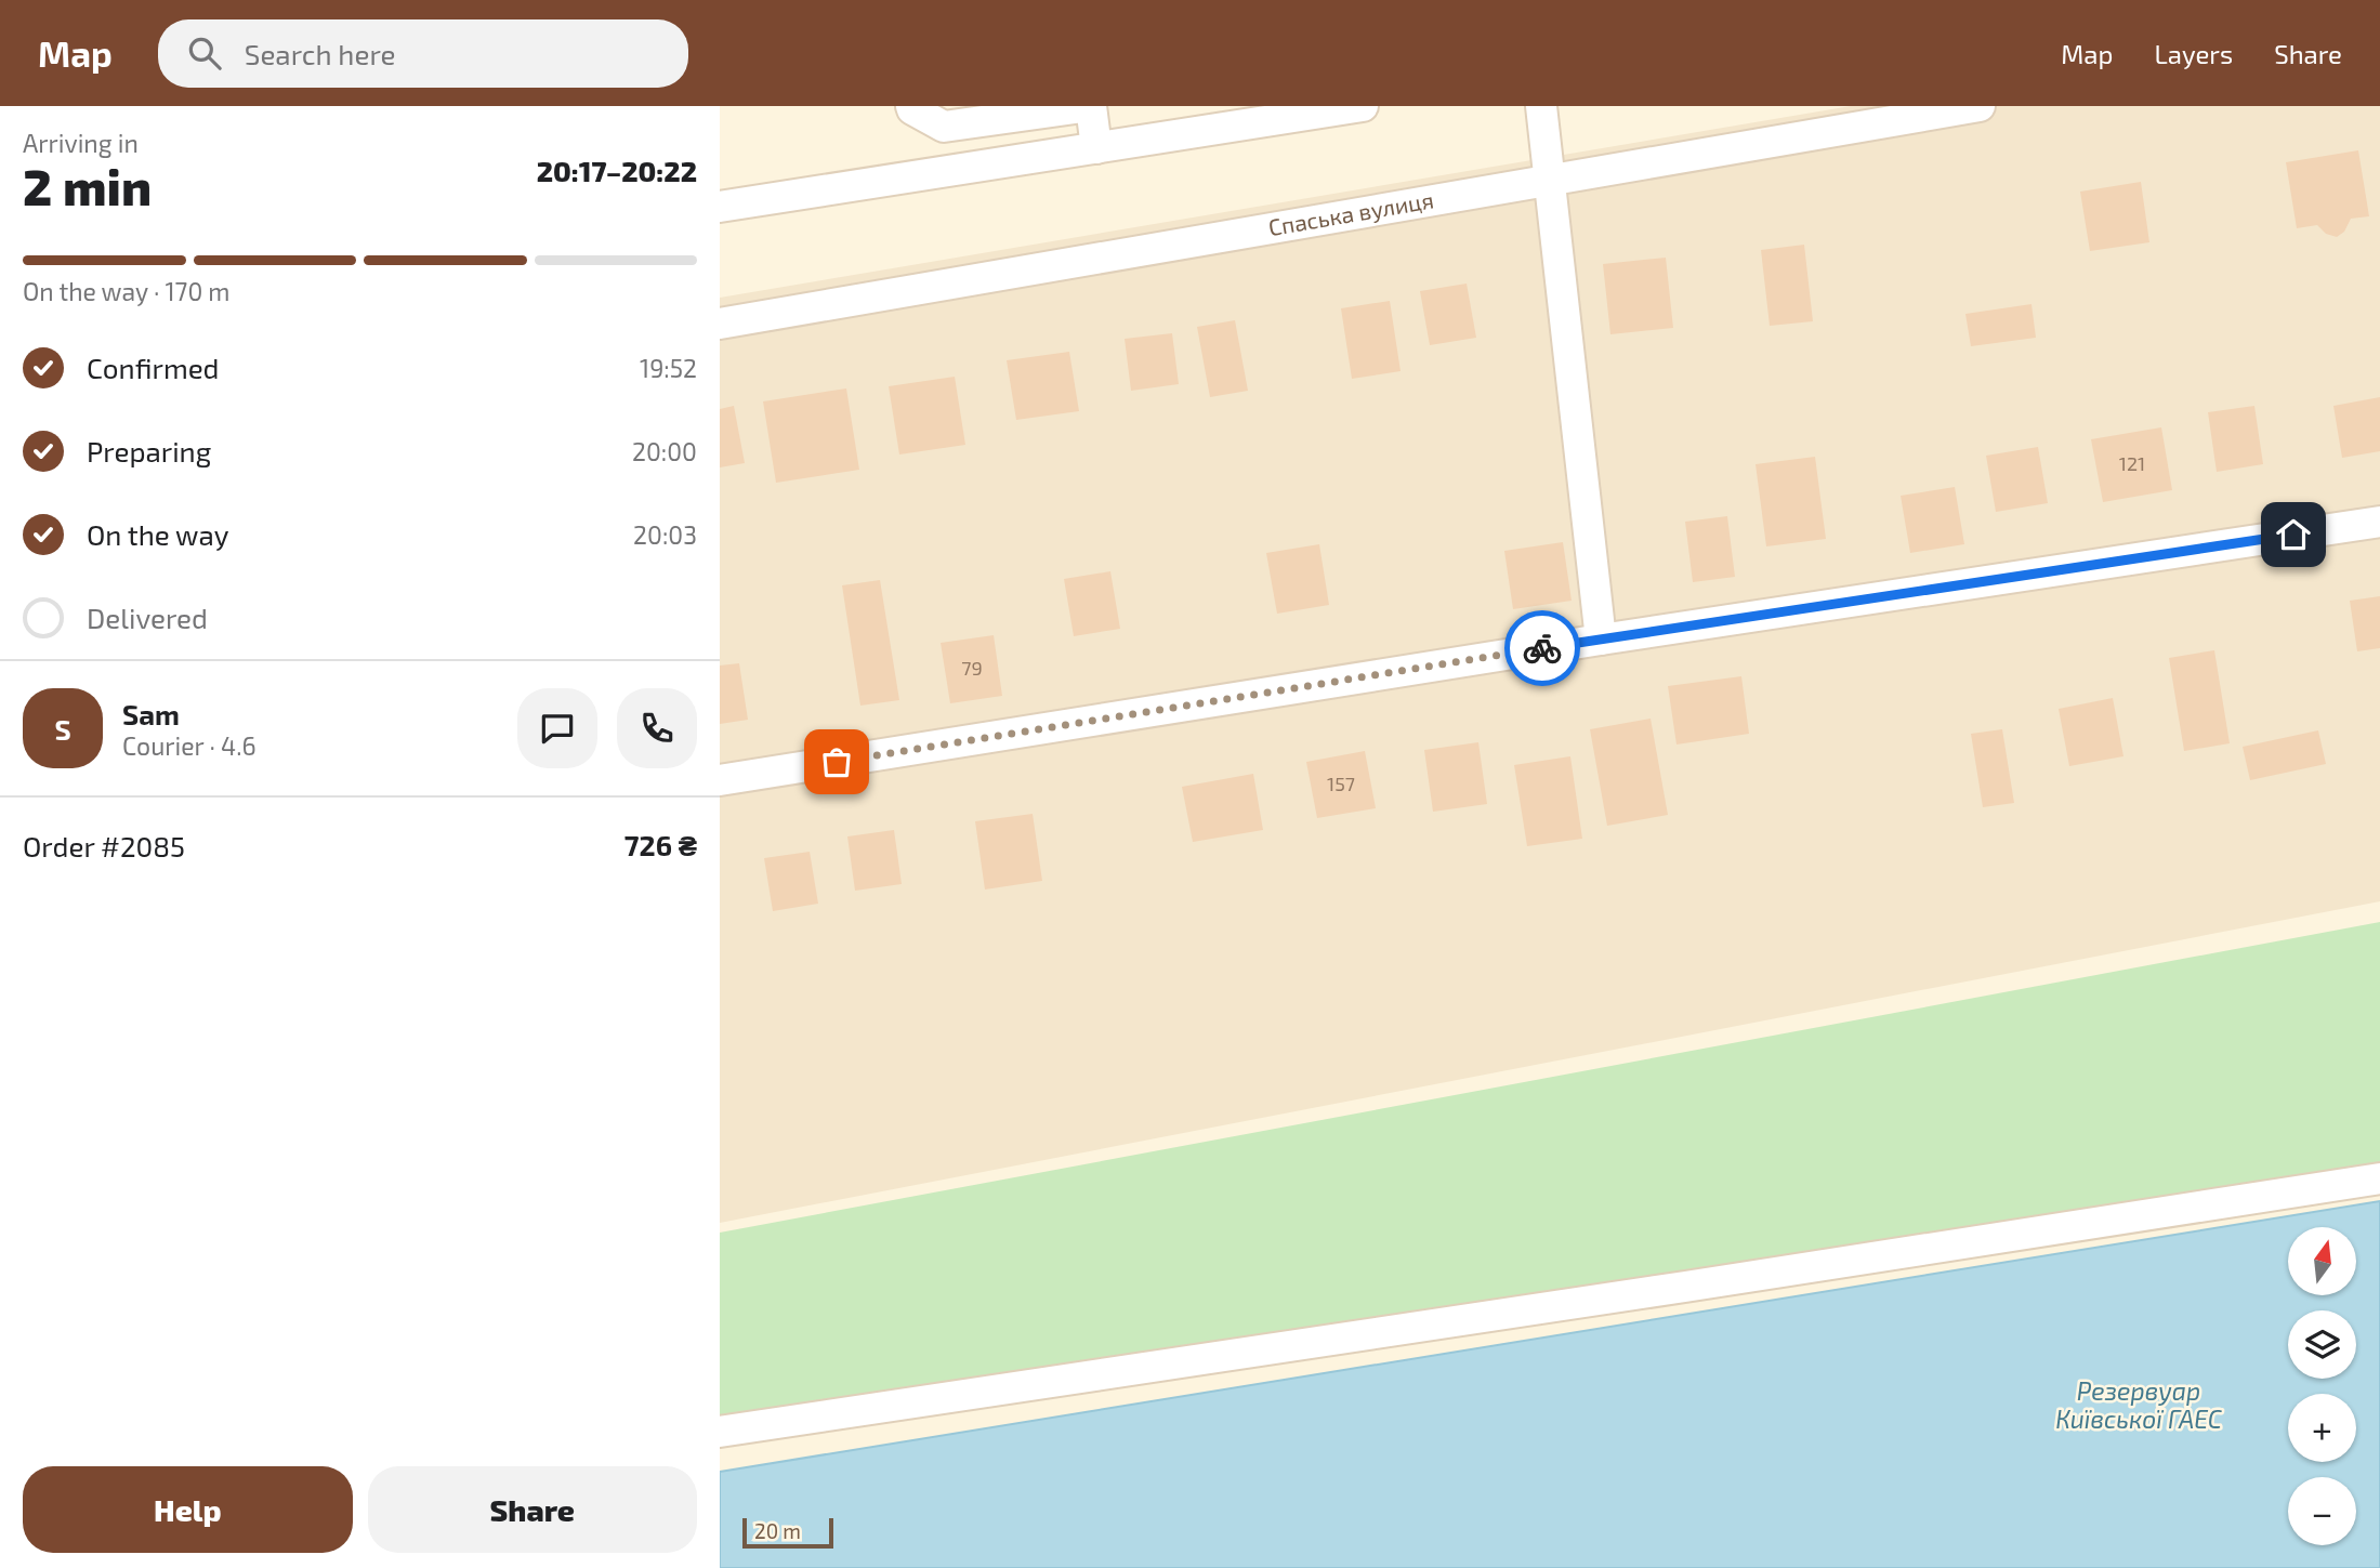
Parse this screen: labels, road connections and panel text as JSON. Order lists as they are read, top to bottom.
{
  "streets": {
    "street": ["Спаська вулиця"]
  },
  "water": ["Резервуар Київської ГАЕС"],
  "house_numbers": ["121", "79", "157"],
  "scale_bar": "20 m",
  "north": "top",
  "page": {
    "header": "Map",
    "search": "Search here",
    "nav": ["Map", "Layers", "Share"],
    "heading": ["2 min", "Arriving in", "20:17–20:22"],
    "panel": [
      "Sam",
      "Courier · 4.6",
      "Order #2085",
      "726 ₴"
    ],
    "bar": "On the way · 170 m",
    "list": [
      ["Confirmed", "19:52"],
      ["Preparing", "20:00"],
      ["On the way", "20:03"],
      "Delivered"
    ],
    "round": "S",
    "map_buttons": ["+", "−"],
    "buttons": ["Help", "Share"],
    "scale": "20 m"
  }
}
